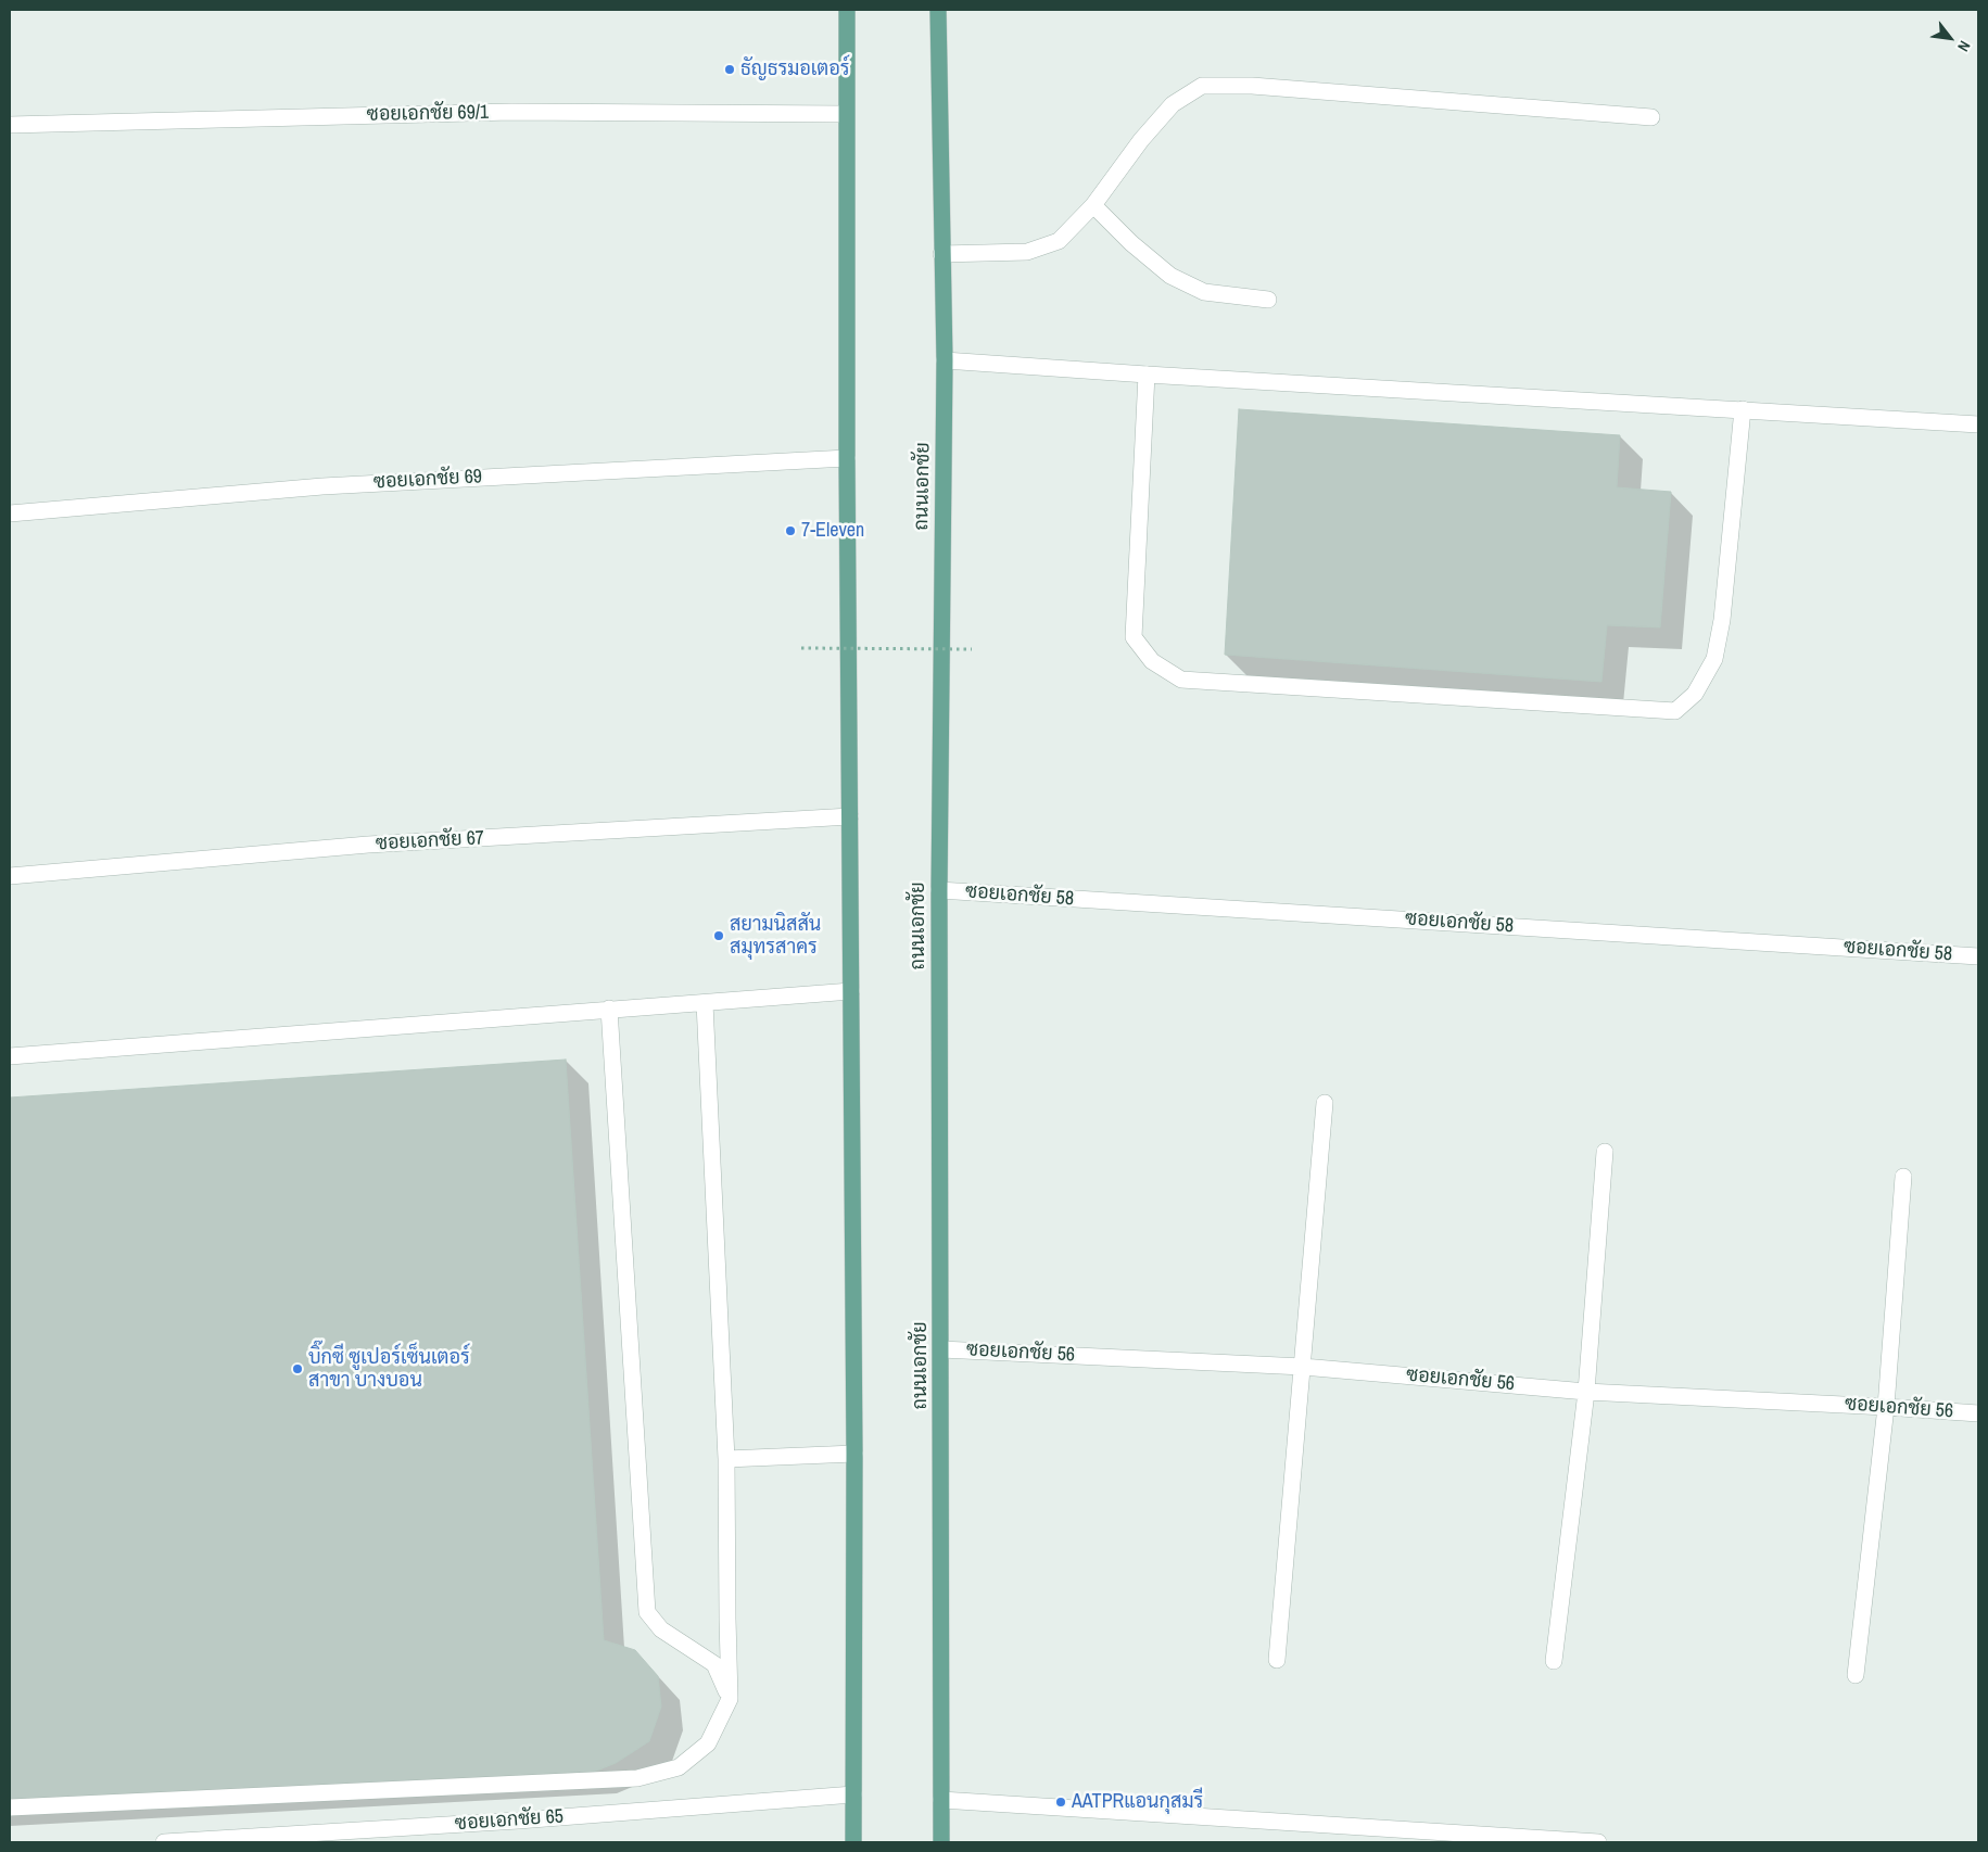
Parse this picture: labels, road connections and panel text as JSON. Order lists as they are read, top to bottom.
{
  "streets": {
    "main road": ["ถนนเอกชัย"],
    "street": [
      "ซอยเอกชัย 69/1",
      "ซอยเอกชัย 69",
      "ซอยเอกชัย 67",
      "ซอยเอกชัย 58",
      "ซอยเอกชัย 56",
      "ซอยเอกชัย 65"
    ]
  },
  "crossings": [
    ["ถนนเอกชัย", "ซอยเอกชัย 58"],
    ["ถนนเอกชัย", "ซอยเอกชัย 56"]
  ],
  "places": [
    "ธัญธรมอเตอร์",
    "7-Eleven",
    "สยามนิสสัน สมุทรสาคร",
    "บิ๊กซี ซูเปอร์เซ็นเตอร์ สาขา บางบอน",
    "AATPRแอนกุสมรี"
  ],
  "north": "bottom right"
}
